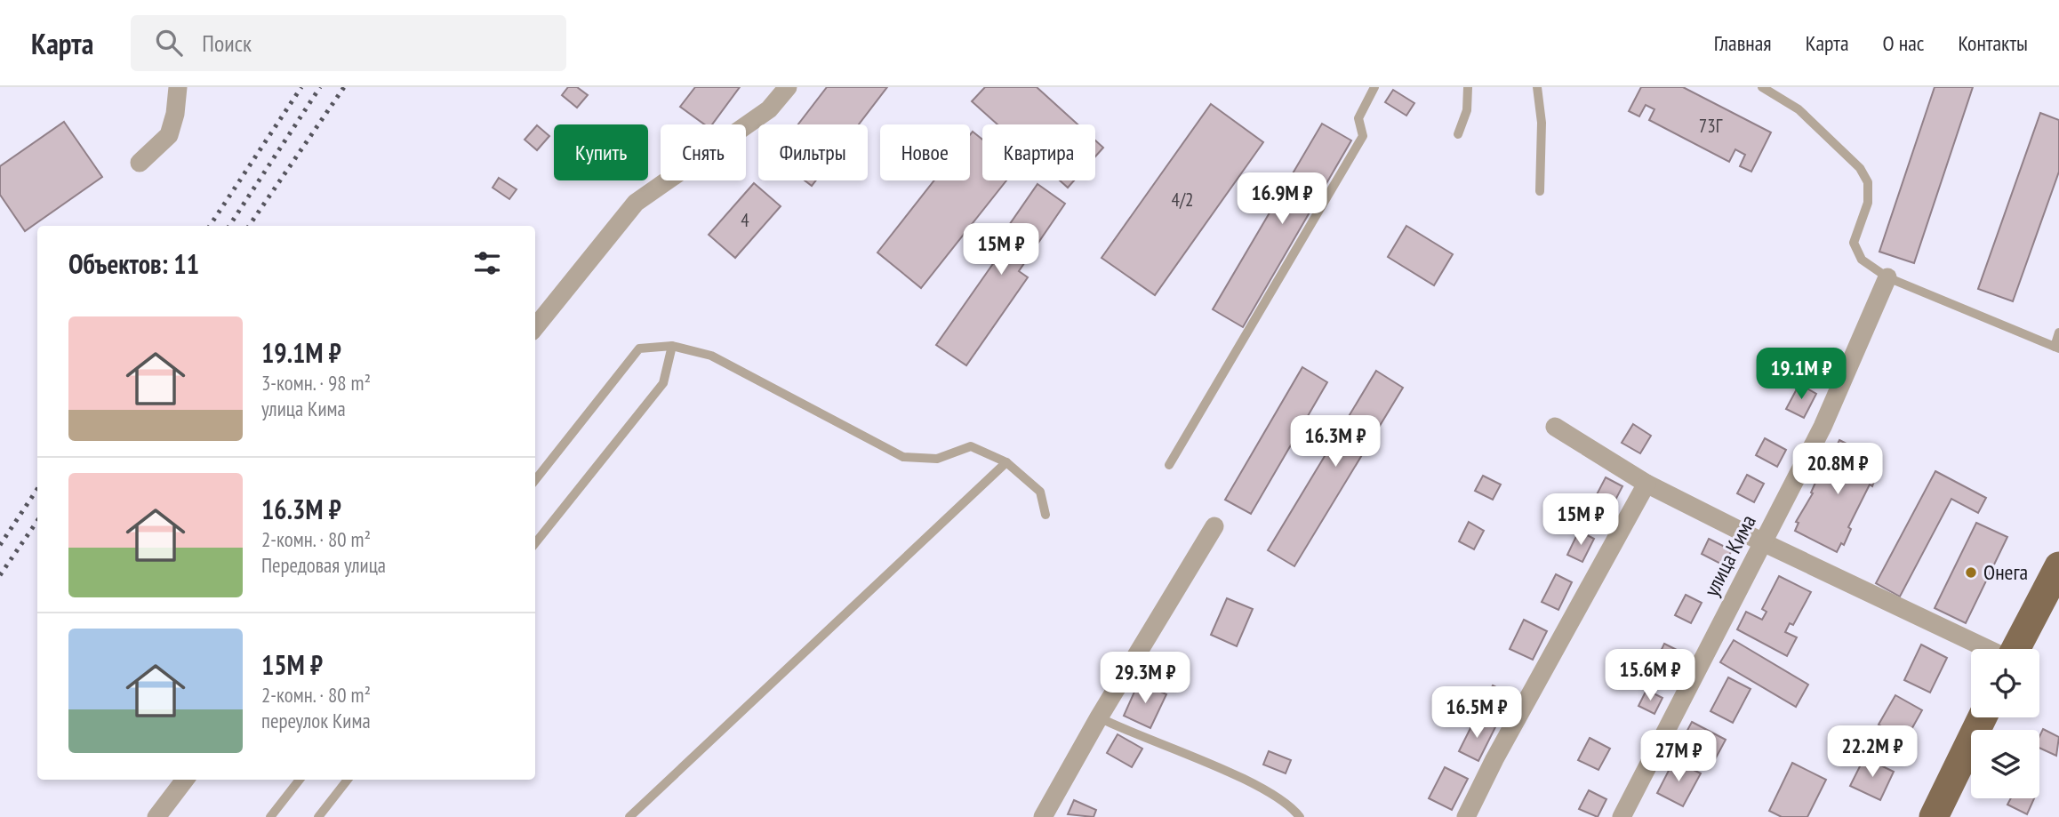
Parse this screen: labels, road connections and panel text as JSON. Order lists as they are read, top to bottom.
{
  "streets": {
    "street": ["улица Кима"]
  },
  "places": ["Онега"],
  "house_numbers": ["73Г", "4/2", "4"],
  "page": {
    "header": "Карта",
    "search": "Поиск",
    "nav": [
      "Главная",
      "Карта",
      "О нас",
      "Контакты"
    ],
    "chip": [
      "Купить",
      "Снять",
      "Фильтры",
      "Новое",
      "Квартира"
    ],
    "price": [
      "16.9M ₽",
      "15M ₽",
      "19.1M ₽",
      "16.3M ₽",
      "20.8M ₽",
      "15M ₽",
      "15.6M ₽",
      "29.3M ₽",
      "16.5M ₽",
      "22.2M ₽",
      "27M ₽"
    ],
    "heading": "Объектов: 11",
    "list": [
      {
        "name": "19.1M ₽",
        "note": "3-комн. · 98 m² · улица Кима"
      },
      {
        "name": "16.3M ₽",
        "note": "2-комн. · 80 m² · Передовая улица"
      },
      {
        "name": "15M ₽",
        "note": "2-комн. · 80 m² · переулок Кима"
      }
    ]
  }
}
